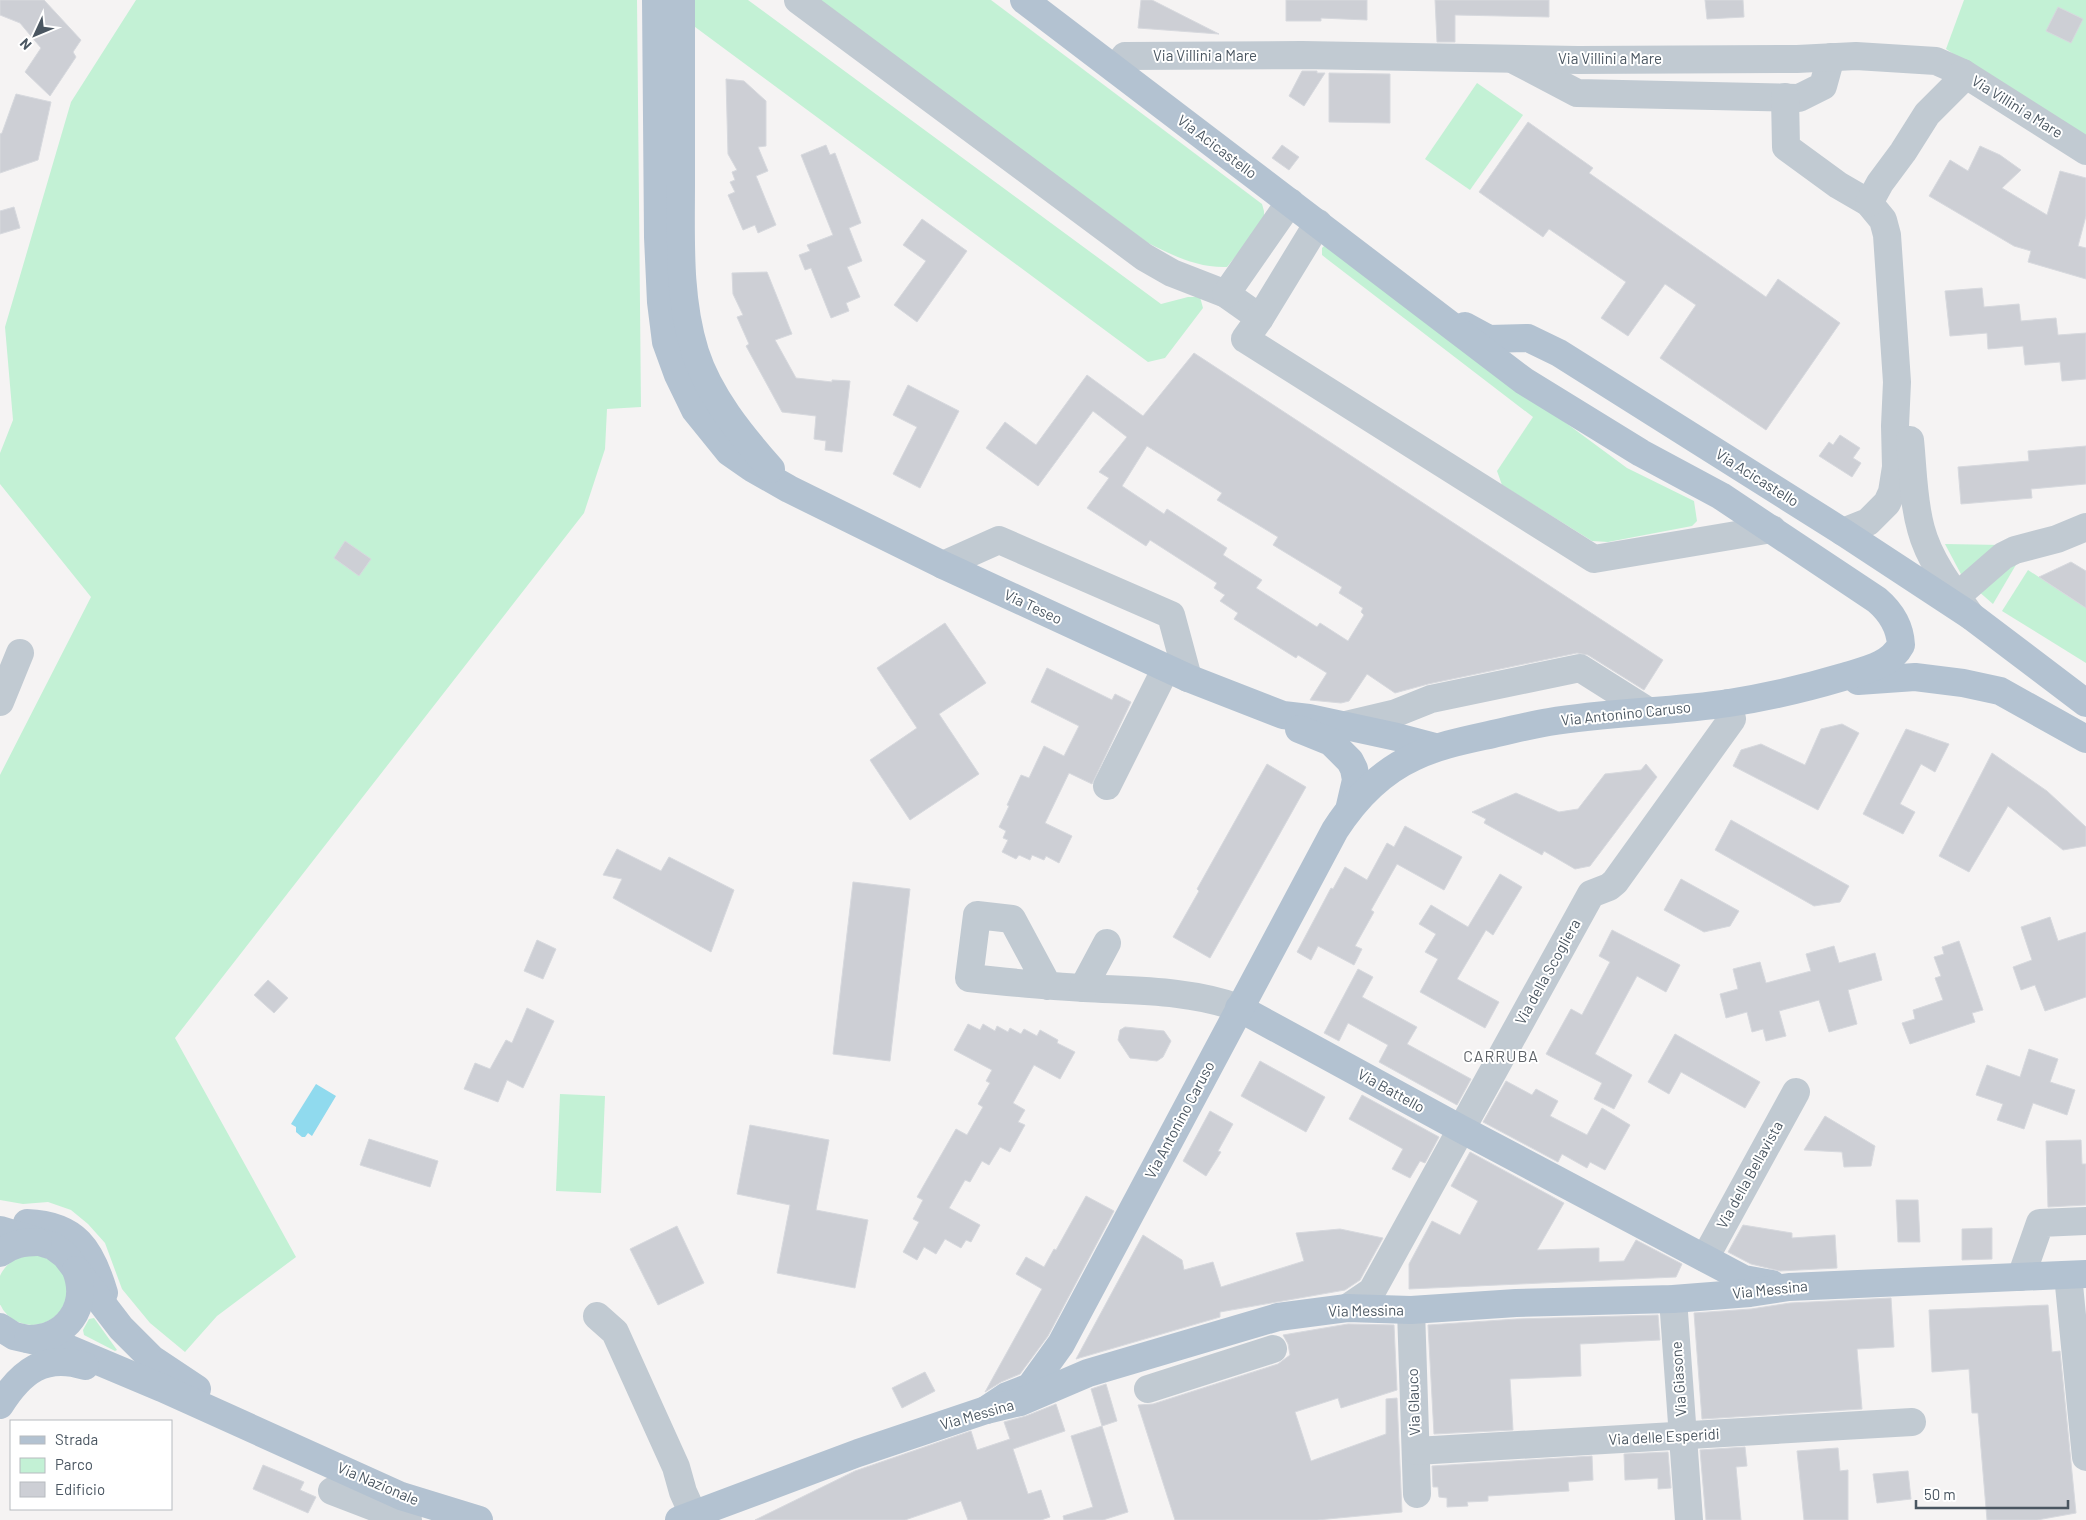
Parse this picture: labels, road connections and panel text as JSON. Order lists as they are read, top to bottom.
{
  "streets": {
    "main road": [
      "Via Acicastello",
      "Via Teseo",
      "Via Antonino Caruso",
      "Via Battello",
      "Via Messina",
      "Via Nazionale"
    ],
    "street": [
      "Via Villini a Mare",
      "Via della Scogliera",
      "Via della Bellavista",
      "Via Giasone",
      "Via Glauco",
      "Via delle Esperidi"
    ]
  },
  "crossings": [
    ["Via Villini a Mare", "Via Acicastello"],
    ["Via Acicastello", "Via Antonino Caruso"],
    ["Via Antonino Caruso", "Via della Scogliera"],
    ["Via Antonino Caruso", "Via Battello"],
    ["Via Antonino Caruso", "Via Messina"],
    ["Via della Scogliera", "Via Battello"],
    ["Via della Scogliera", "Via Messina"],
    ["Via Battello", "Via della Bellavista"],
    ["Via Battello", "Via Messina"],
    ["Via Messina", "Via Giasone"],
    ["Via Messina", "Via Glauco"],
    ["Via Giasone", "Via delle Esperidi"],
    ["Via Glauco", "Via delle Esperidi"]
  ],
  "districts": ["CARRUBA"],
  "legend": ["Strada", "Parco", "Edificio"],
  "scale_bar": "50 m",
  "north": "bottom left"
}
